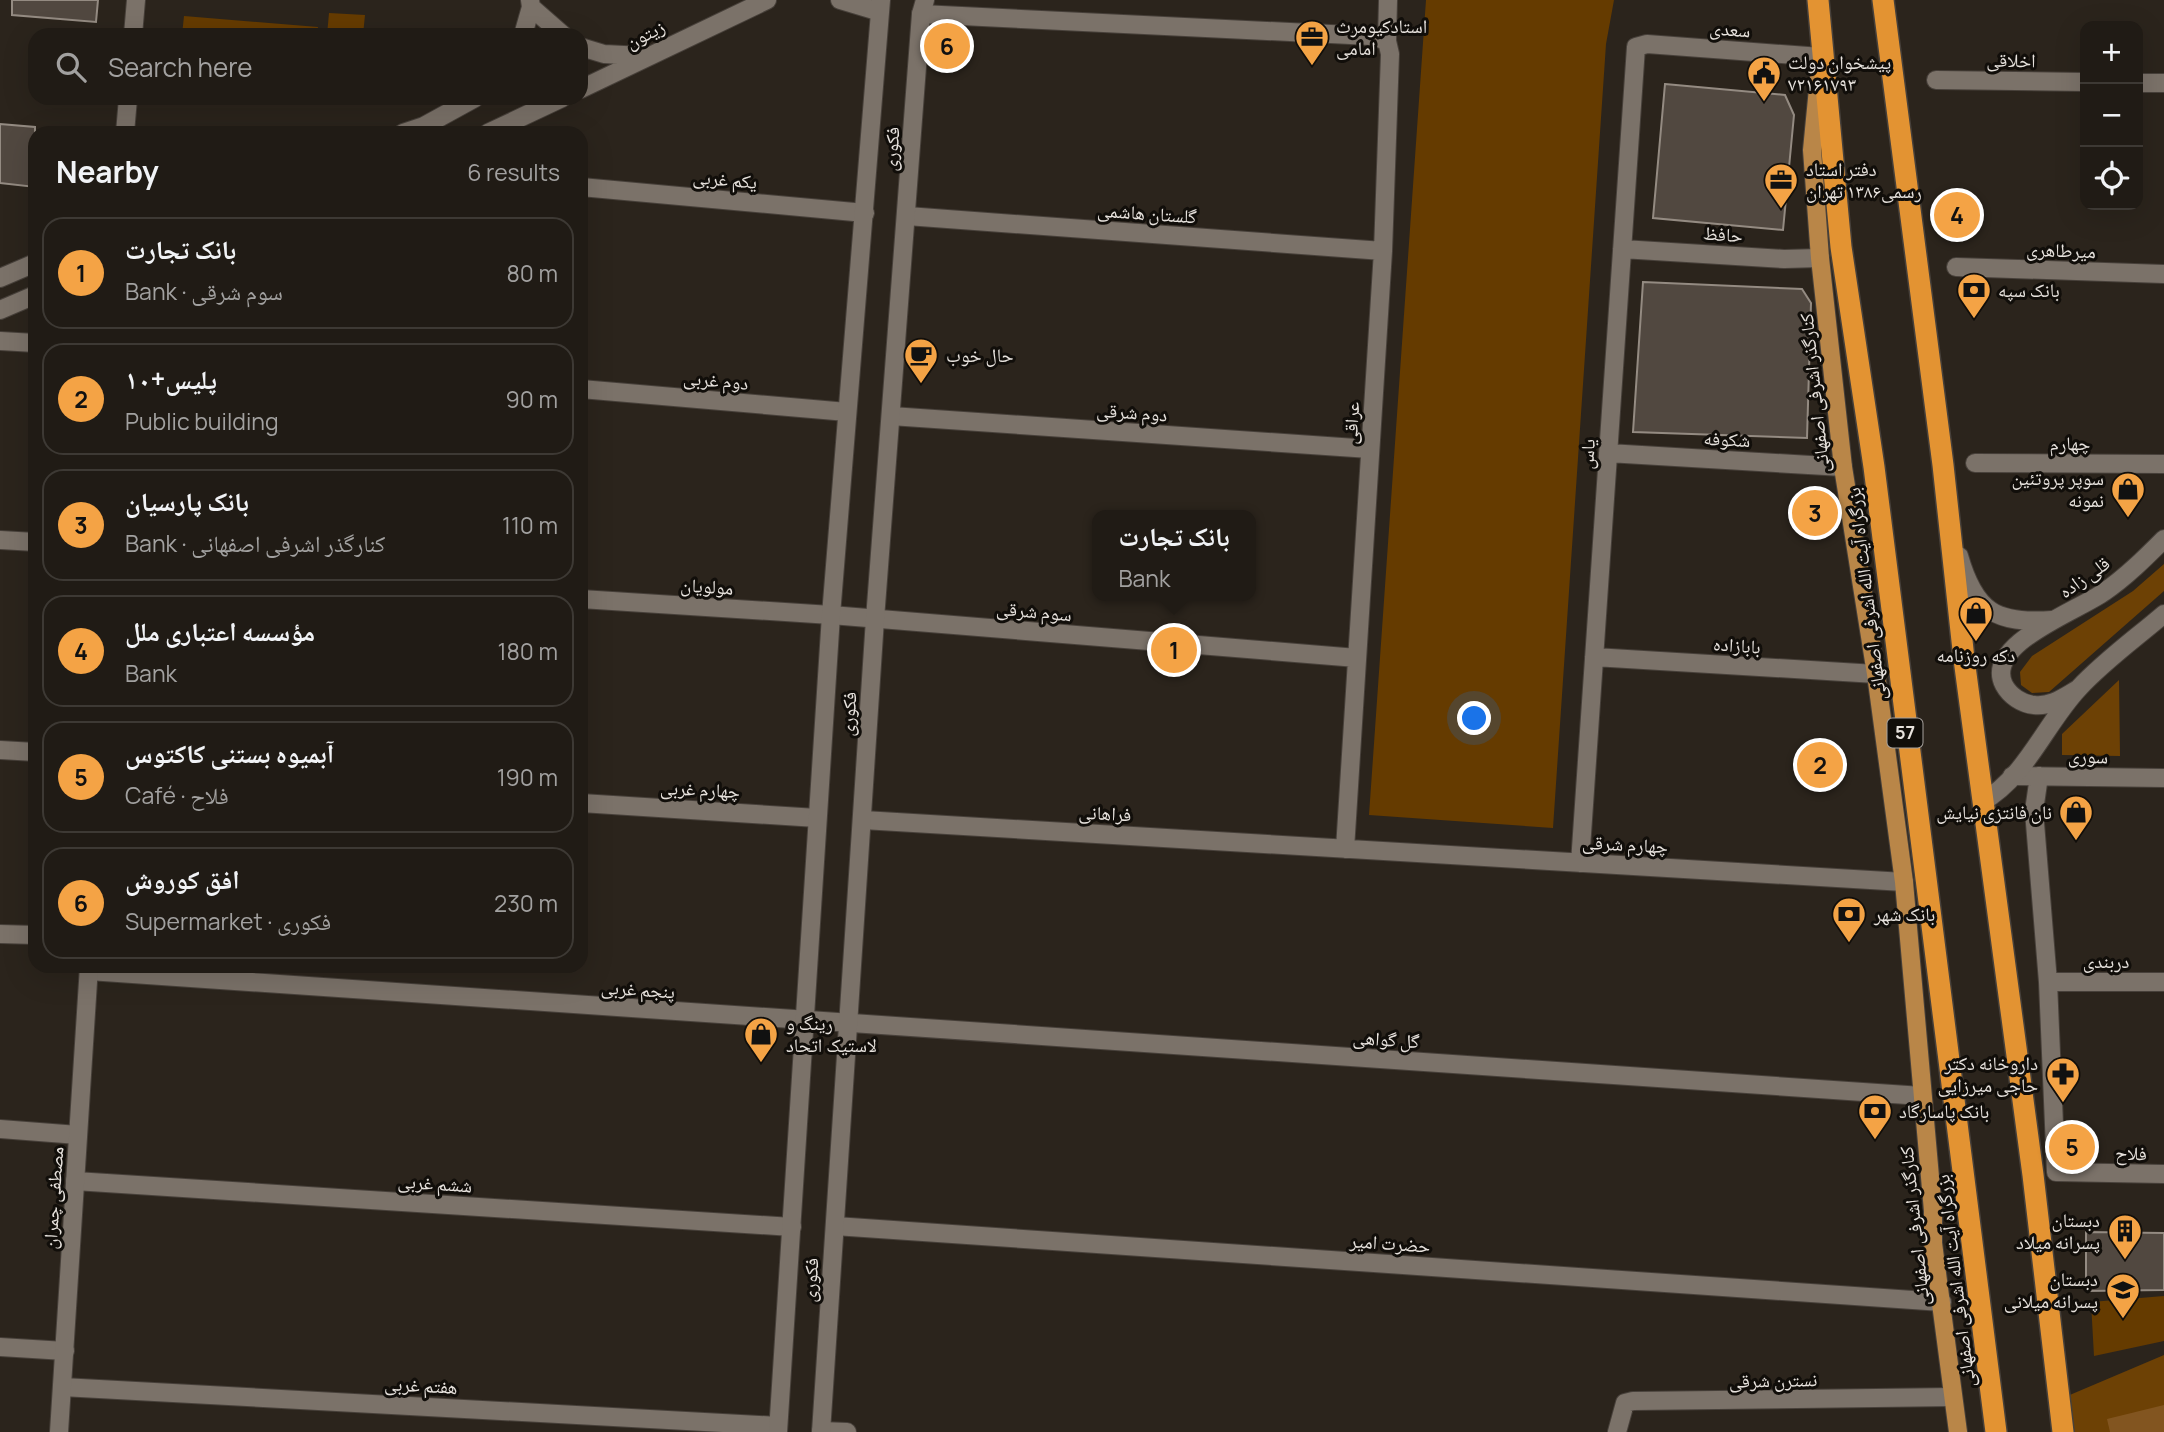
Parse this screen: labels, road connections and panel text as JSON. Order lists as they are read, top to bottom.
{
  "streets": {
    "highway": ["بزرگراه آیت الله اشرفی اصفهانی", "57"],
    "main road": ["کنارگذر اشرفی اصفهانی"],
    "street": [
      "سعدی",
      "زیتون",
      "اخلاقی",
      "فکوری",
      "یکم غربی",
      "گلستان هاشمی",
      "حافظ",
      "میرطاهری",
      "دوم غربی",
      "دوم شرقی",
      "عراقی",
      "شکوفه",
      "چهارم",
      "یاس",
      "قلی زاده",
      "مولویان",
      "سوم شرقی",
      "بابازاده",
      "سوری",
      "چهارم غربی",
      "فراهانی",
      "چهارم شرقی",
      "دربندی",
      "پنجم غربی",
      "گل گواهی",
      "فلاح",
      "ششم غربی",
      "مصطفی چمران",
      "حضرت امیر",
      "نسترن شرقی",
      "هفتم غربی"
    ]
  },
  "crossings": [
    ["سعدی", "کنارگذر اشرفی اصفهانی"],
    ["سعدی", "یاس"],
    ["سعدی", "بزرگراه آیت الله اشرفی اصفهانی"],
    ["فکوری", "یکم غربی"],
    ["فکوری", "گلستان هاشمی"],
    ["فکوری", "دوم غربی"],
    ["فکوری", "دوم شرقی"],
    ["فکوری", "مولویان"],
    ["فکوری", "سوم شرقی"],
    ["فکوری", "چهارم غربی"],
    ["فکوری", "فراهانی"],
    ["فکوری", "پنجم غربی"],
    ["فکوری", "گل گواهی"],
    ["فکوری", "ششم غربی"],
    ["فکوری", "حضرت امیر"],
    ["فکوری", "هفتم غربی"],
    ["گلستان هاشمی", "عراقی"],
    ["حافظ", "کنارگذر اشرفی اصفهانی"],
    ["حافظ", "یاس"],
    ["کنارگذر اشرفی اصفهانی", "شکوفه"],
    ["کنارگذر اشرفی اصفهانی", "بزرگراه آیت الله اشرفی اصفهانی"],
    ["کنارگذر اشرفی اصفهانی", "بابازاده"],
    ["کنارگذر اشرفی اصفهانی", "چهارم شرقی"],
    ["کنارگذر اشرفی اصفهانی", "گل گواهی"],
    ["کنارگذر اشرفی اصفهانی", "حضرت امیر"],
    ["کنارگذر اشرفی اصفهانی", "نسترن شرقی"],
    ["دوم شرقی", "عراقی"],
    ["عراقی", "سوم شرقی"],
    ["عراقی", "فراهانی"],
    ["عراقی", "چهارم شرقی"],
    ["شکوفه", "یاس"],
    ["یاس", "بابازاده"],
    ["یاس", "چهارم شرقی"],
    ["مولویان", "سوم شرقی"],
    ["فراهانی", "چهارم شرقی"],
    ["دربندی", "فلاح"],
    ["پنجم غربی", "گل گواهی"],
    ["ششم غربی", "مصطفی چمران"],
    ["مصطفی چمران", "هفتم غربی"]
  ],
  "places": {
    "office": ["استادکیومرث امامی", "دفتر استاد رسمی۱۳۸۶ تهران"],
    "public building": ["پیشخوان دولت ۷۲۱۶۱۷۹۳"],
    "bank": ["بانک سپه", "بانک شهر", "بانک پاسارگاد"],
    "cafe": ["حال خوب"],
    "shop": [
      "سوپر پروتئین نمونه",
      "دکه روزنامه",
      "نان فانتزی نیایش",
      "رینگ و لاستیک اتحاد"
    ],
    "pharmacy": ["داروخانه دکتر حاجی میرزایی"],
    "building": ["دبستان پسرانه میلاد"],
    "school or university": ["دبستان پسرانه میلانی"]
  },
  "page": {
    "pins": [
      "6",
      "4",
      "3",
      "1",
      "2",
      "5"
    ],
    "map_buttons": ["+", "−"],
    "search": "Search here",
    "heading": ["Nearby", "6 results"],
    "list": [
      {
        "mark": "1",
        "name": "بانک تجارت",
        "note": "Bank · سوم شرقی",
        "value": "80 m"
      },
      {
        "mark": "2",
        "name": "پلیس+۱۰",
        "note": "Public building",
        "value": "90 m"
      },
      {
        "mark": "3",
        "name": "بانک پارسیان",
        "note": "Bank · کنارگذر اشرفی اصفهانی",
        "value": "110 m"
      },
      {
        "mark": "4",
        "name": "مؤسسه اعتباری ملل",
        "note": "Bank",
        "value": "180 m"
      },
      {
        "mark": "5",
        "name": "آبمیوه بستنی کاکتوس",
        "note": "Café · فلاح",
        "value": "190 m"
      },
      {
        "mark": "6",
        "name": "افق کوروش",
        "note": "Supermarket · فکوری",
        "value": "230 m"
      }
    ],
    "popup": ["بانک تجارت", "Bank"]
  }
}
